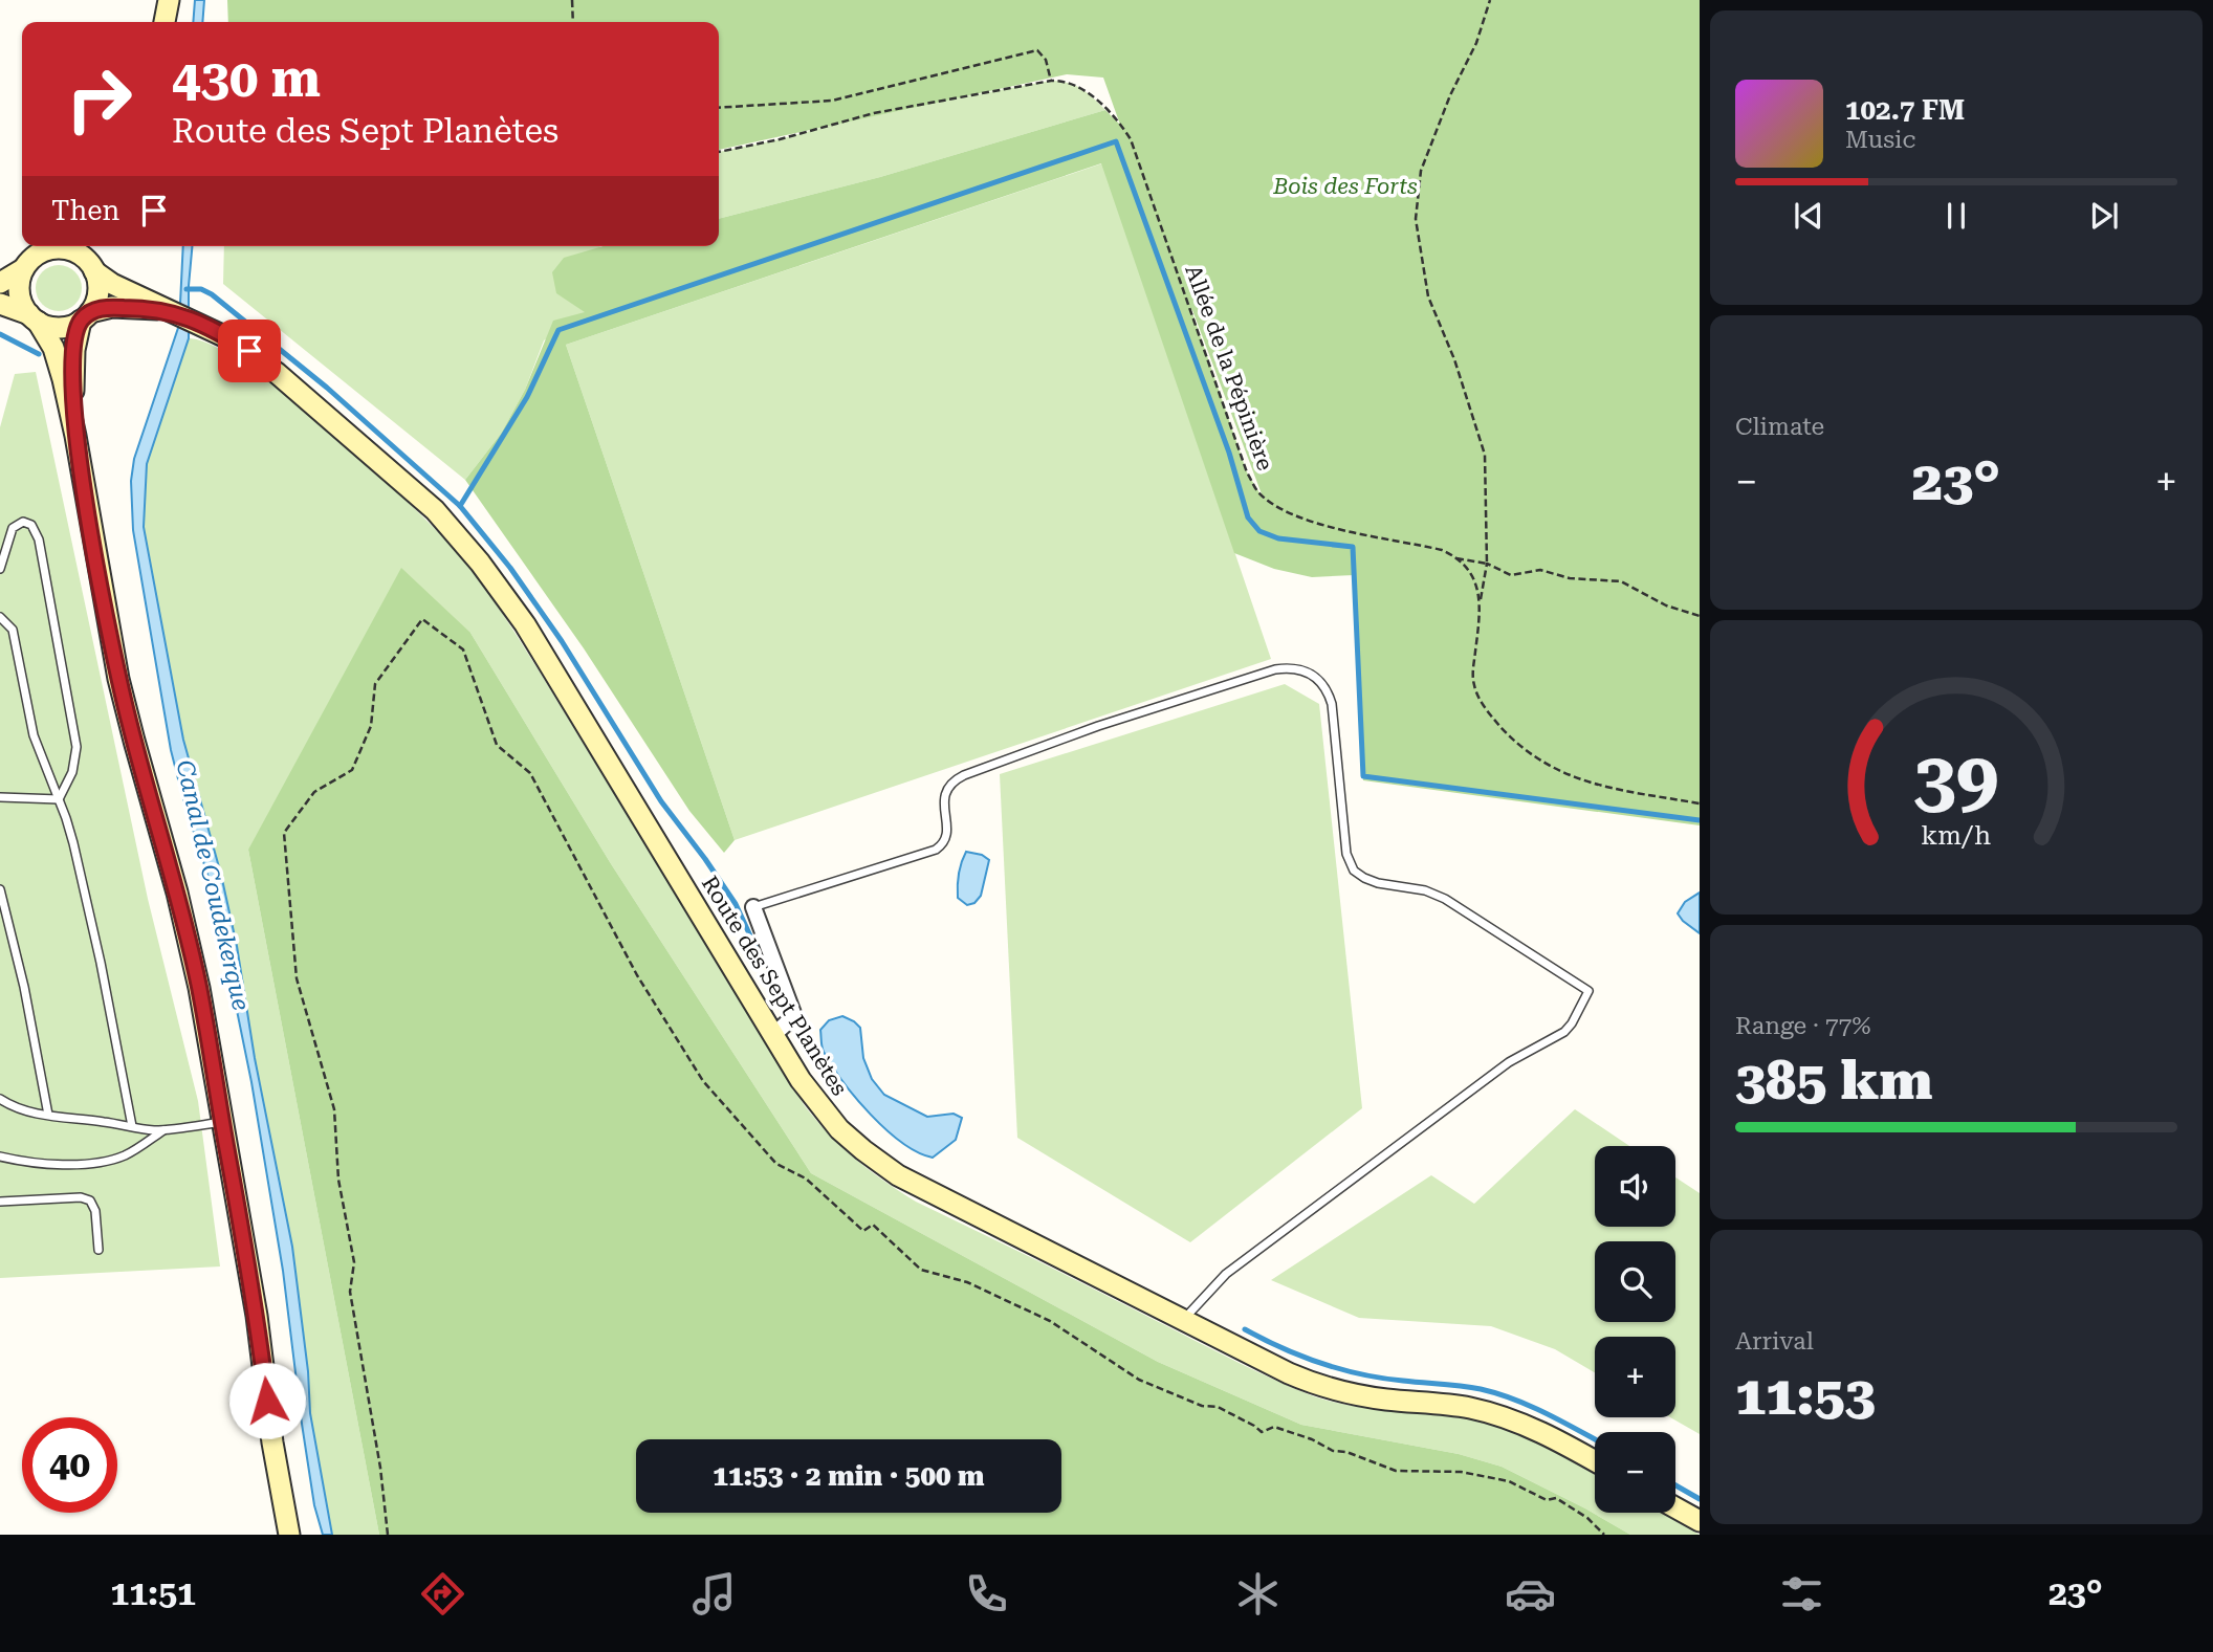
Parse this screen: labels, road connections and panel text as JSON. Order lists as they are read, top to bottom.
{
  "streets": {
    "main road": ["Route des Sept Planètes"],
    "path": ["Allée de la Pépinière"]
  },
  "water": ["Canal de Coudekerque"],
  "parks": ["Bois des Forts"],
  "page": {
    "turn": ["430 m", "Route des Sept Planètes"],
    "song": ["102.7 FM", "Music"],
    "then": "Then",
    "tile": [
      "Climate",
      ["Range · 77%", "385 km"],
      ["Arrival", "11:53"]
    ],
    "heat": ["−", "23°", "+"],
    "map_buttons": ["+", "−"],
    "limit": "40",
    "trip": "11:53 · 2 min · 500 m",
    "tabs": ["11:51", "23°"],
    "gauge": ["39", "km/h"]
  }
}
